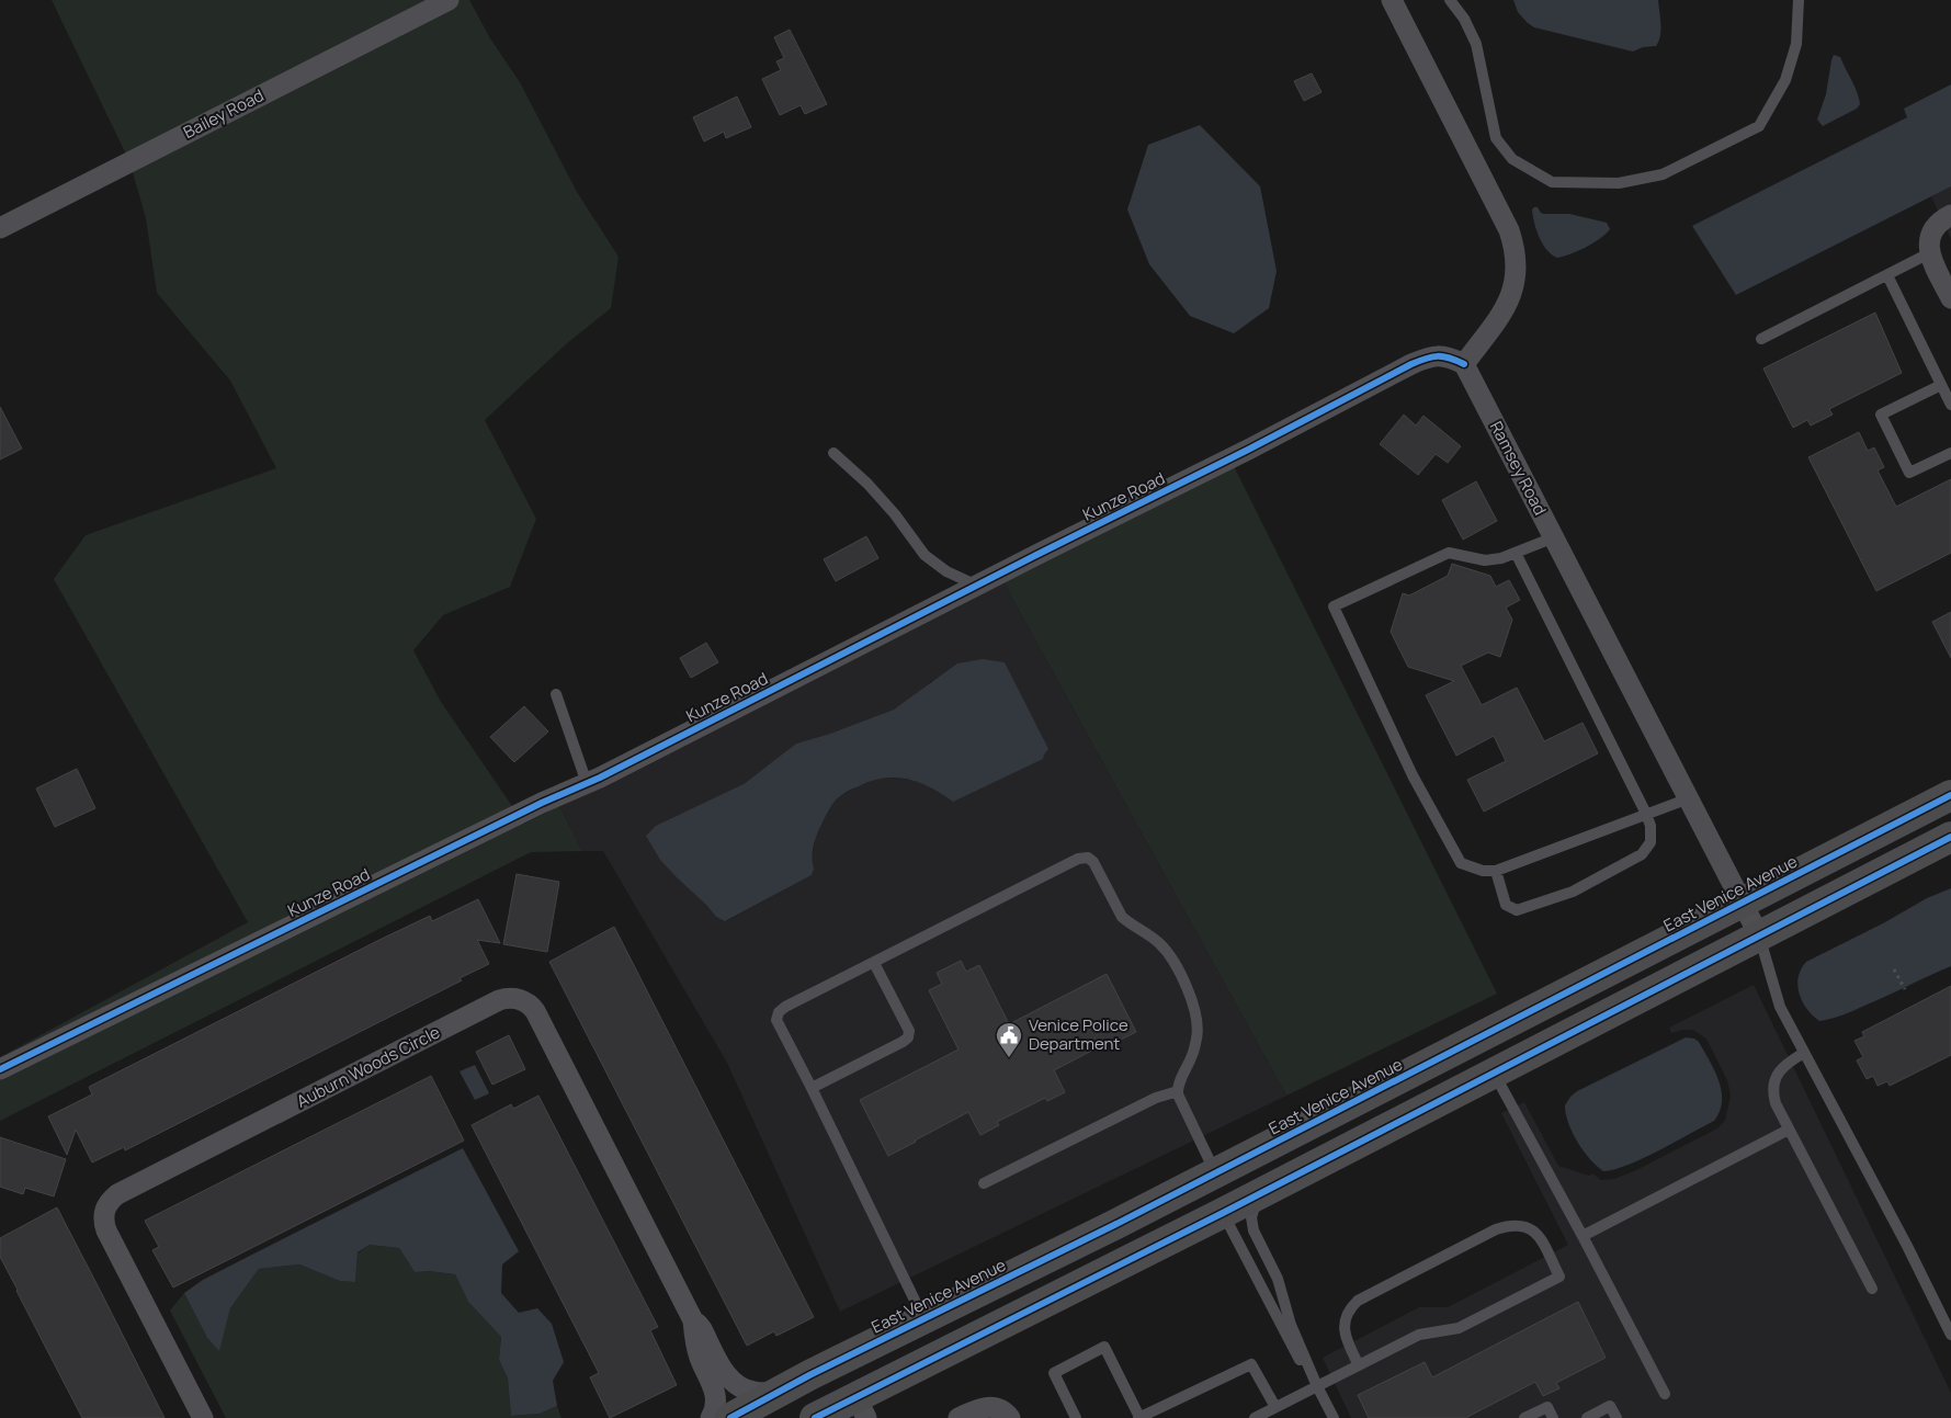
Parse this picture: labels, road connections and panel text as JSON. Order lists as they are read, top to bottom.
{
  "streets": {
    "main road": ["East Venice Avenue"],
    "street": [
      "Bailey Road",
      "Ramsey Road",
      "Kunze Road",
      "Auburn Woods Circle"
    ]
  },
  "crossings": [
    ["Ramsey Road", "Kunze Road"],
    ["Ramsey Road", "East Venice Avenue"],
    ["East Venice Avenue", "Auburn Woods Circle"]
  ],
  "places": {
    "public building": ["Venice Police Department"]
  }
}
